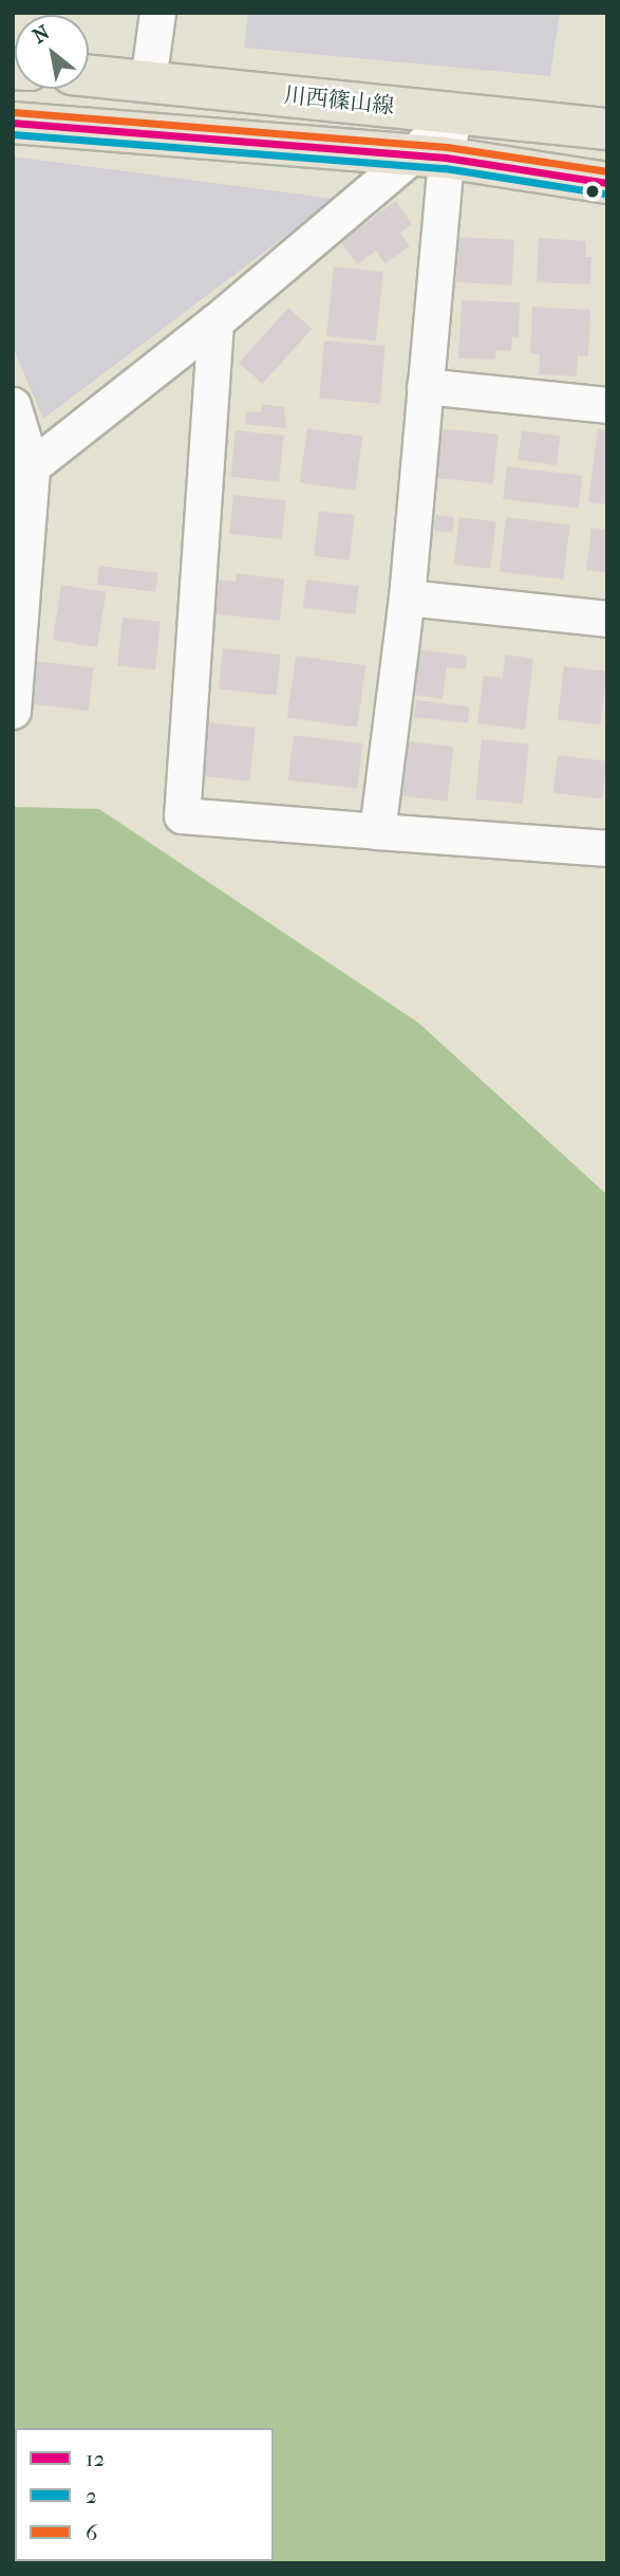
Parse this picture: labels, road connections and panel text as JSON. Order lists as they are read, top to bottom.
{
  "streets": {
    "main road": ["川西篠山線"]
  },
  "lines": ["transit line 6", "transit line 12", "transit line 2"],
  "legend": ["12", "2", "6"],
  "north": "top left"
}
